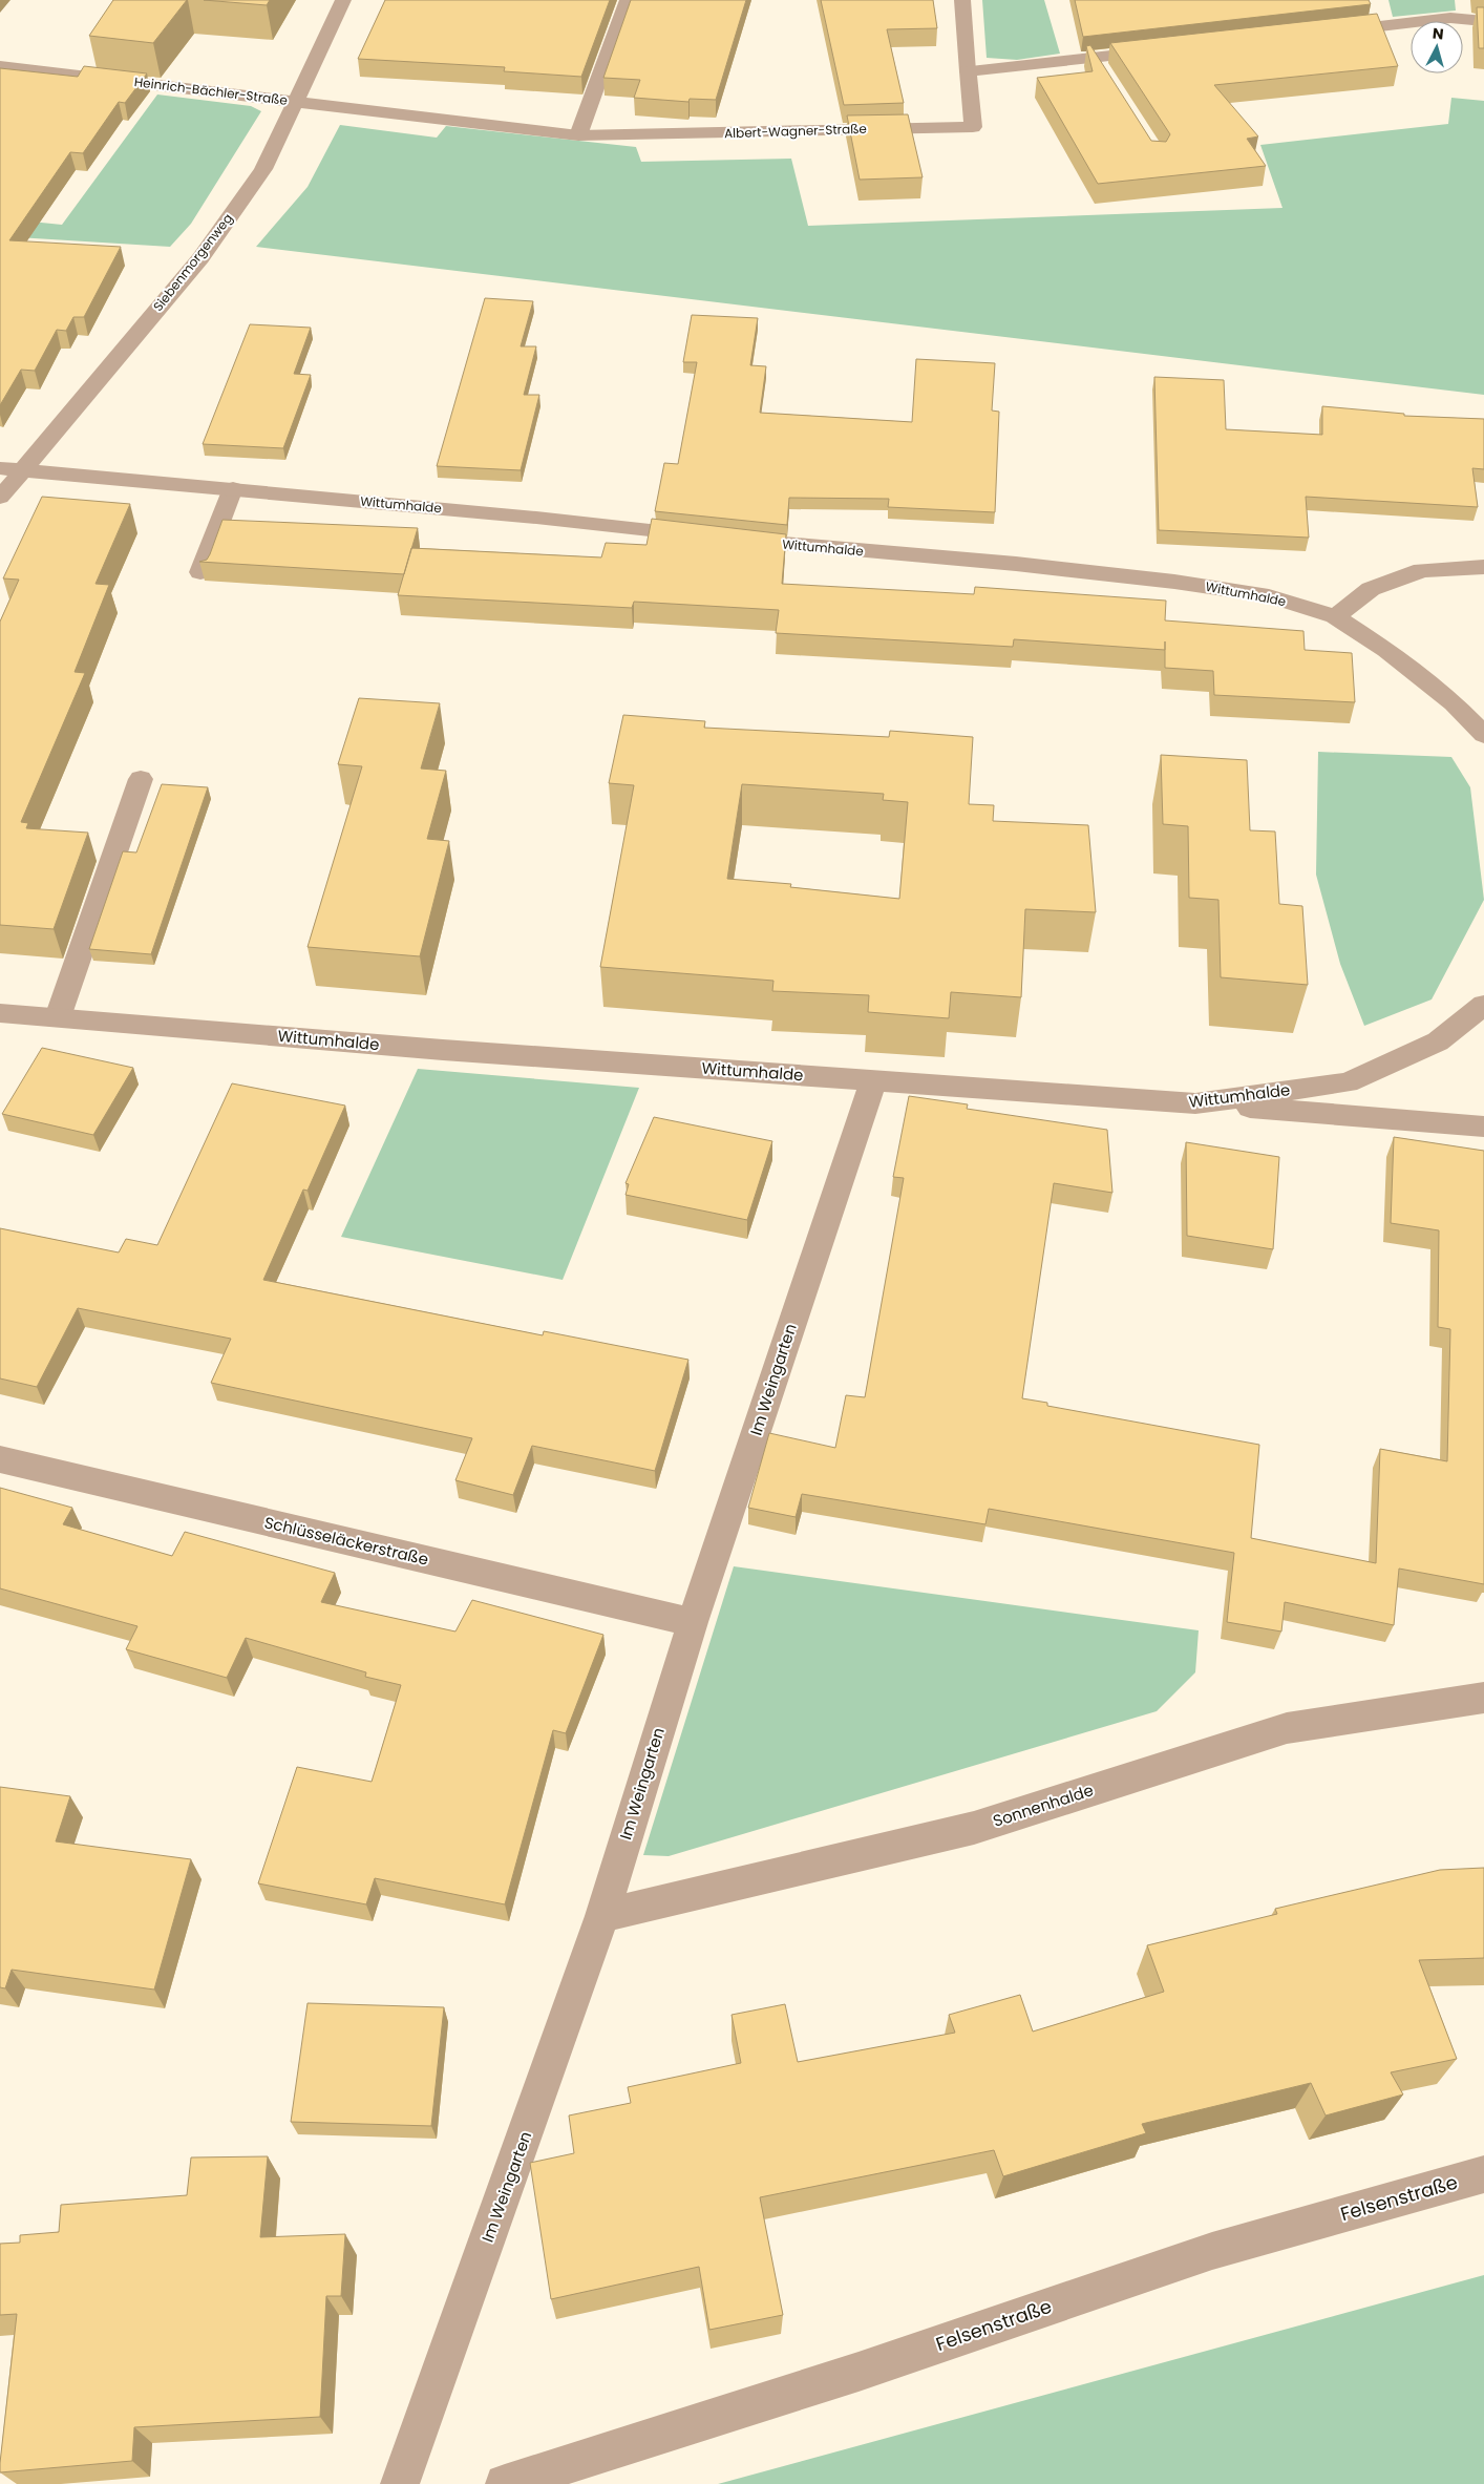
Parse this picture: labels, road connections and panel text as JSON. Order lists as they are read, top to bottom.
{
  "streets": {
    "street": [
      "Heinrich-Bächler-Straße",
      "Albert-Wagner-Straße",
      "Siebenmorgenweg",
      "Wittumhalde",
      "Im Weingarten",
      "Schlüsseläckerstraße",
      "Sonnenhalde",
      "Felsenstraße"
    ]
  },
  "crossings": [
    ["Heinrich-Bächler-Straße", "Albert-Wagner-Straße"],
    ["Heinrich-Bächler-Straße", "Siebenmorgenweg"],
    ["Albert-Wagner-Straße", "Siebenmorgenweg"],
    ["Siebenmorgenweg", "Wittumhalde"],
    ["Wittumhalde", "Im Weingarten"],
    ["Im Weingarten", "Schlüsseläckerstraße"],
    ["Im Weingarten", "Sonnenhalde"]
  ],
  "north": "top"
}
